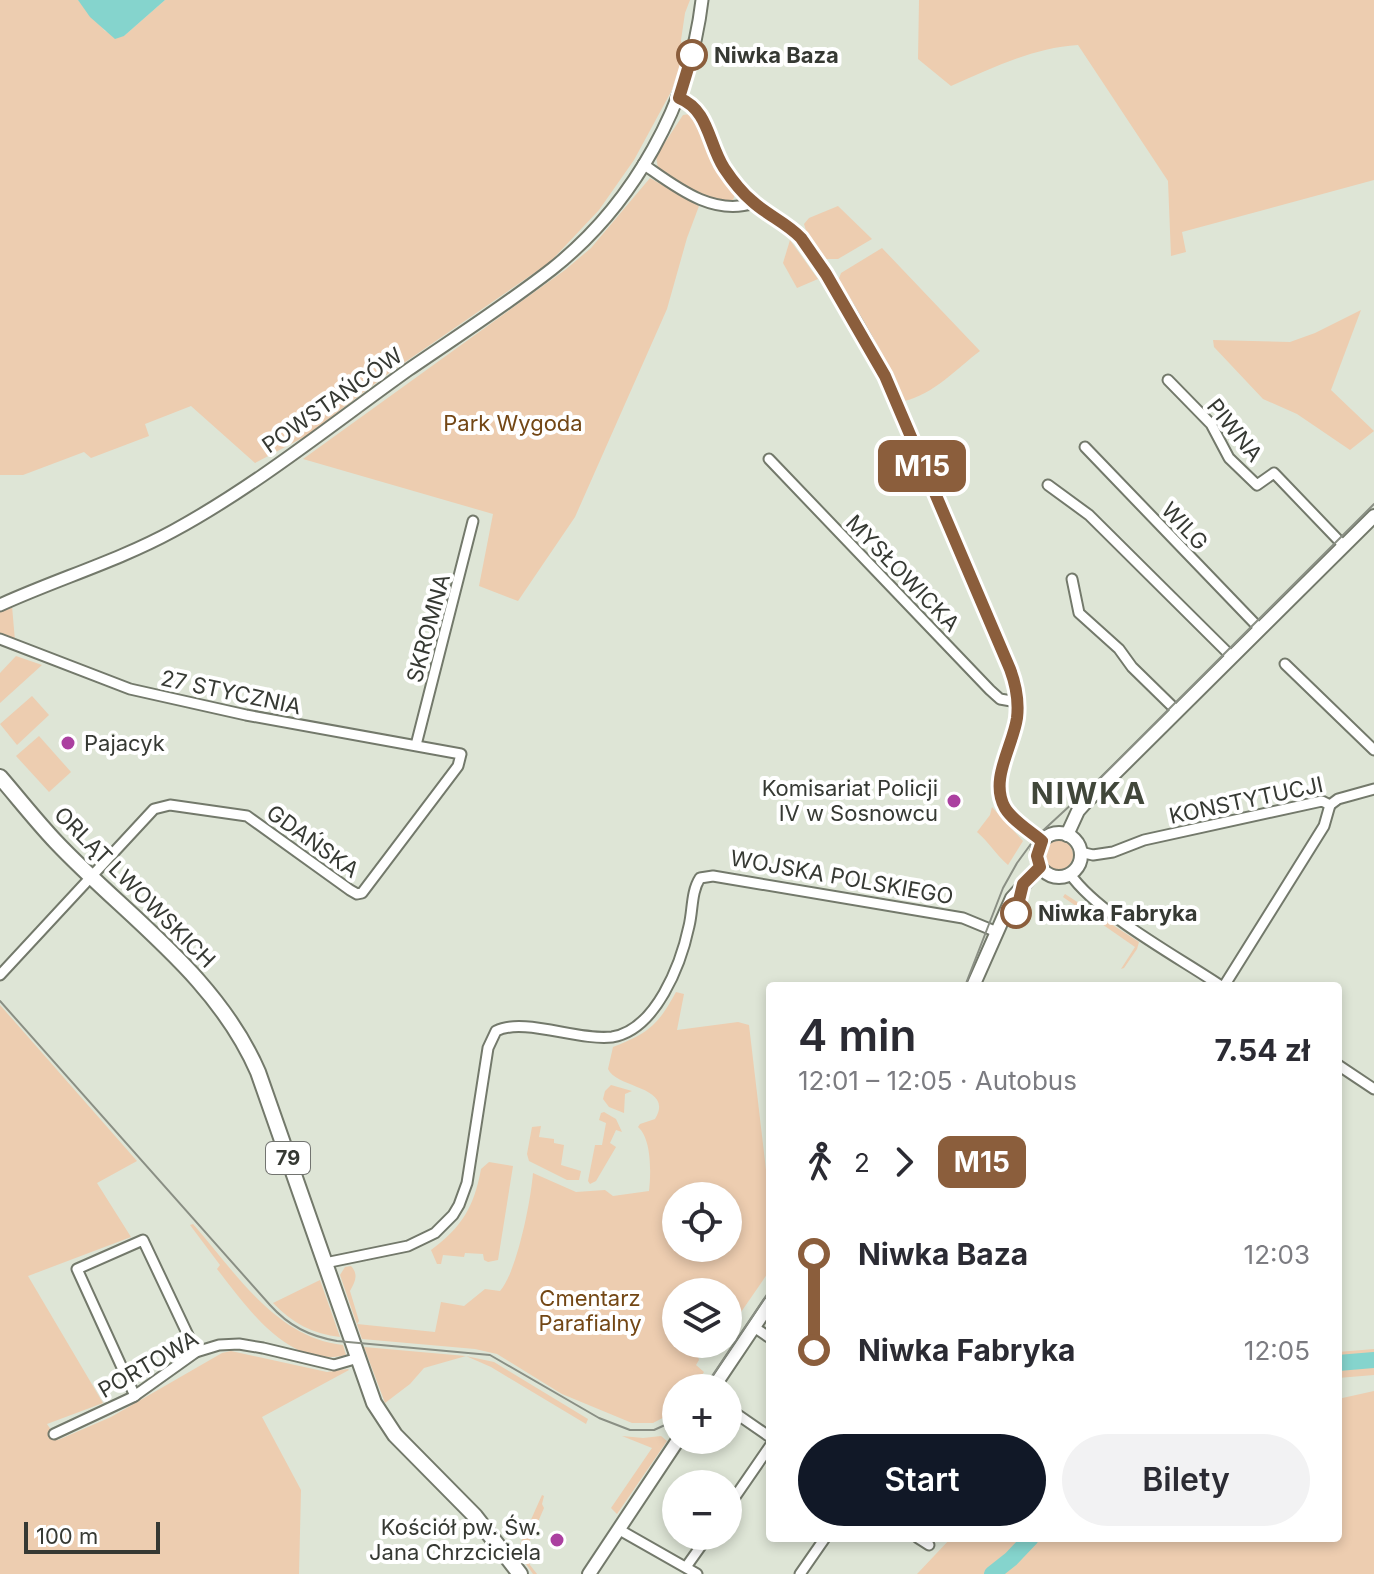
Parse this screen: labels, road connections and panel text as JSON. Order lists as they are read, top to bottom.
{
  "streets": {
    "main road": ["ORLĄT LWOWSKICH", "79"],
    "street": [
      "POWSTAŃCÓW",
      "PIWNA",
      "WILG",
      "MYSŁOWICKA",
      "SKROMNA",
      "27 STYCZNIA",
      "KONSTYTUCJI",
      "GDAŃSKA",
      "WOJSKA POLSKIEGO",
      "PORTOWA"
    ]
  },
  "crossings": [
    ["SKROMNA", "27 STYCZNIA"],
    ["27 STYCZNIA", "GDAŃSKA"],
    ["GDAŃSKA", "ORLĄT LWOWSKICH"],
    ["WOJSKA POLSKIEGO", "ORLĄT LWOWSKICH"],
    ["ORLĄT LWOWSKICH", "PORTOWA"]
  ],
  "districts": ["NIWKA"],
  "parks": ["Park Wygoda", "Cmentarz Parafialny"],
  "places": [
    "Niwka Baza",
    "Pajacyk",
    "Komisariat Policji IV w Sosnowcu",
    "Niwka Fabryka",
    "Kościół pw. Św. Jana Chrzciciela"
  ],
  "lines": ["bus line M15"],
  "scale_bar": "100 m",
  "page": {
    "on_map": "M15",
    "heading": ["4 min", "12:01 – 12:05 · Autobus", "7.54 zł"],
    "legs": ["2", "M15"],
    "map_buttons": ["+", "−"],
    "list": [
      {
        "name": "Niwka Baza",
        "value": "12:03"
      },
      {
        "name": "Niwka Fabryka",
        "value": "12:05"
      }
    ],
    "buttons": ["Start", "Bilety"],
    "scale": "100 m"
  }
}
